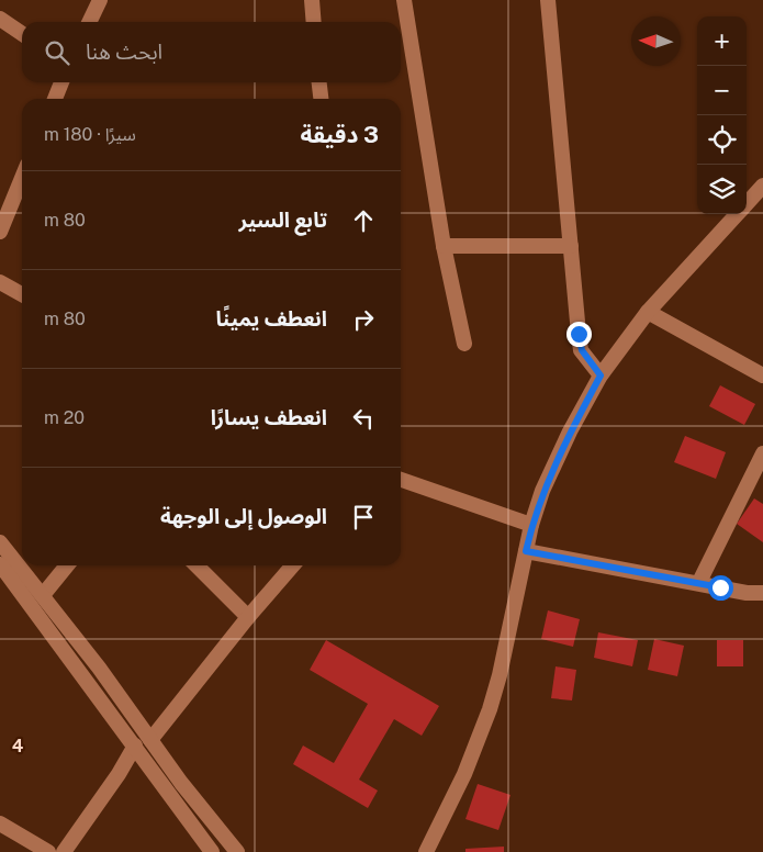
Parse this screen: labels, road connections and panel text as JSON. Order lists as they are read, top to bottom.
{
  "north": "left",
  "page": {
    "map_buttons": ["+", "−"],
    "search": "ابحث هنا",
    "heading": ["3 دقيقة", "سيرًا · 180 m"],
    "list": [
      ["تابع السير", "80 m"],
      ["انعطف يمينًا", "80 m"],
      ["انعطف يسارًا", "20 m"],
      "الوصول إلى الوجهة"
    ]
  },
  "grid": {
    "rows": ["4"]
  }
}
